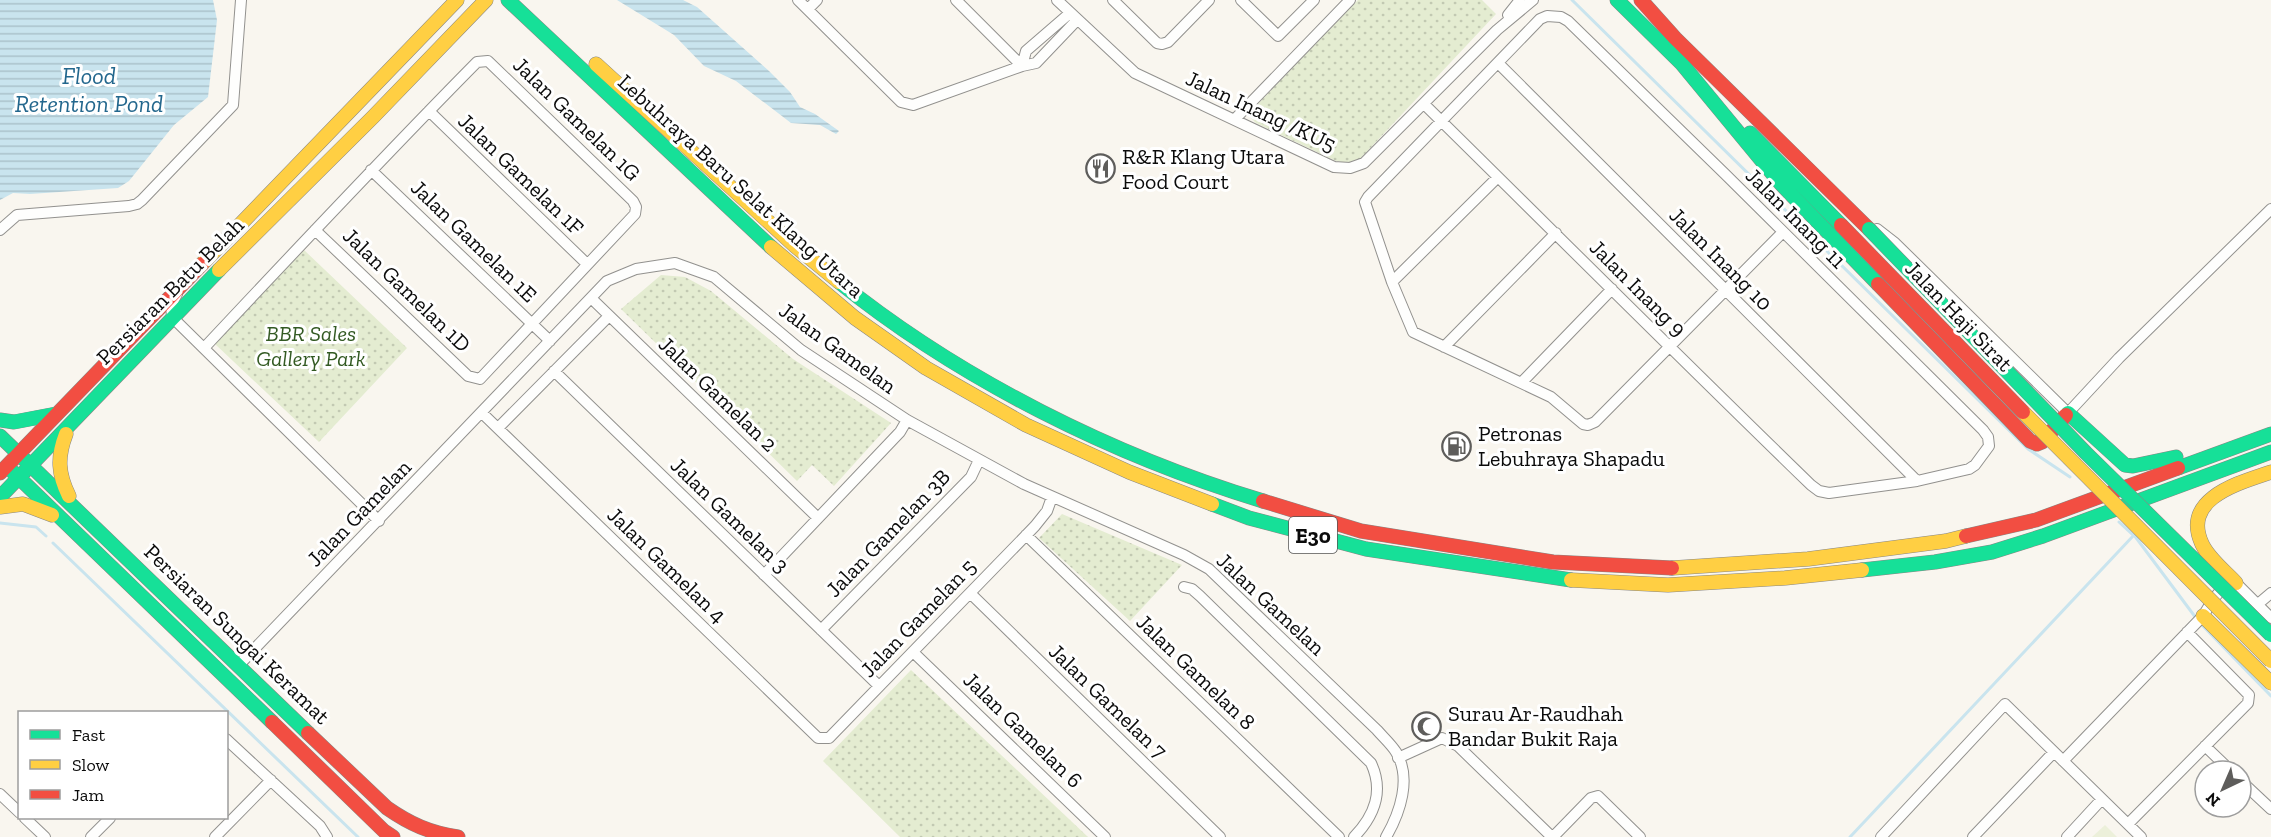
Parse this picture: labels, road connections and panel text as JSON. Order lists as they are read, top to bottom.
{
  "streets": {
    "main road": [
      "Lebuhraya Baru Selat Klang Utara",
      "Persiaran Batu Belah",
      "Jalan Haji Sirat",
      "E30",
      "Persiaran Sungai Keramat"
    ],
    "street": [
      "Jalan Inang /KU5",
      "Jalan Gamelan 1G",
      "Jalan Gamelan 1F",
      "Jalan Inang 11",
      "Jalan Gamelan 1E",
      "Jalan Inang 10",
      "Jalan Inang 9",
      "Jalan Gamelan 1D",
      "Jalan Gamelan",
      "Jalan Gamelan 2",
      "Jalan Gamelan 3",
      "Jalan Gamelan 3B",
      "Jalan Gamelan 4",
      "Jalan Gamelan 5",
      "Jalan Gamelan 8",
      "Jalan Gamelan 7",
      "Jalan Gamelan 6"
    ]
  },
  "crossings": [
    ["Jalan Inang /KU5", "Jalan Inang 9"],
    ["Jalan Gamelan 1G", "Jalan Gamelan 1F"],
    ["Jalan Inang 11", "Jalan Inang 10"],
    ["Jalan Inang 11", "Jalan Inang 9"],
    ["Jalan Gamelan 1E", "Jalan Gamelan 1D"],
    ["Jalan Gamelan 1E", "Jalan Gamelan"],
    ["Persiaran Batu Belah", "Persiaran Sungai Keramat"],
    ["Jalan Gamelan", "Jalan Gamelan 2"],
    ["Jalan Gamelan", "Jalan Gamelan 3B"],
    ["Jalan Gamelan", "Jalan Gamelan 4"],
    ["Jalan Gamelan", "Jalan Gamelan 5"],
    ["Jalan Gamelan", "Persiaran Sungai Keramat"],
    ["Jalan Gamelan 3", "Jalan Gamelan 3B"],
    ["Jalan Gamelan 3", "Jalan Gamelan 5"],
    ["Jalan Gamelan 4", "Jalan Gamelan 5"],
    ["Jalan Gamelan 5", "Jalan Gamelan 8"],
    ["Jalan Gamelan 5", "Jalan Gamelan 7"],
    ["Jalan Gamelan 5", "Jalan Gamelan 6"]
  ],
  "water": ["Flood Retention Pond"],
  "parks": ["BBR Sales Gallery Park"],
  "places": {
    "restaurant": ["R&R Klang Utara Food Court"],
    "fuel station": ["Petronas Lebuhraya Shapadu"],
    "mosque": ["Surau Ar-Raudhah Bandar Bukit Raja"]
  },
  "legend": ["Fast", "Slow", "Jam"],
  "north": "bottom left"
}
